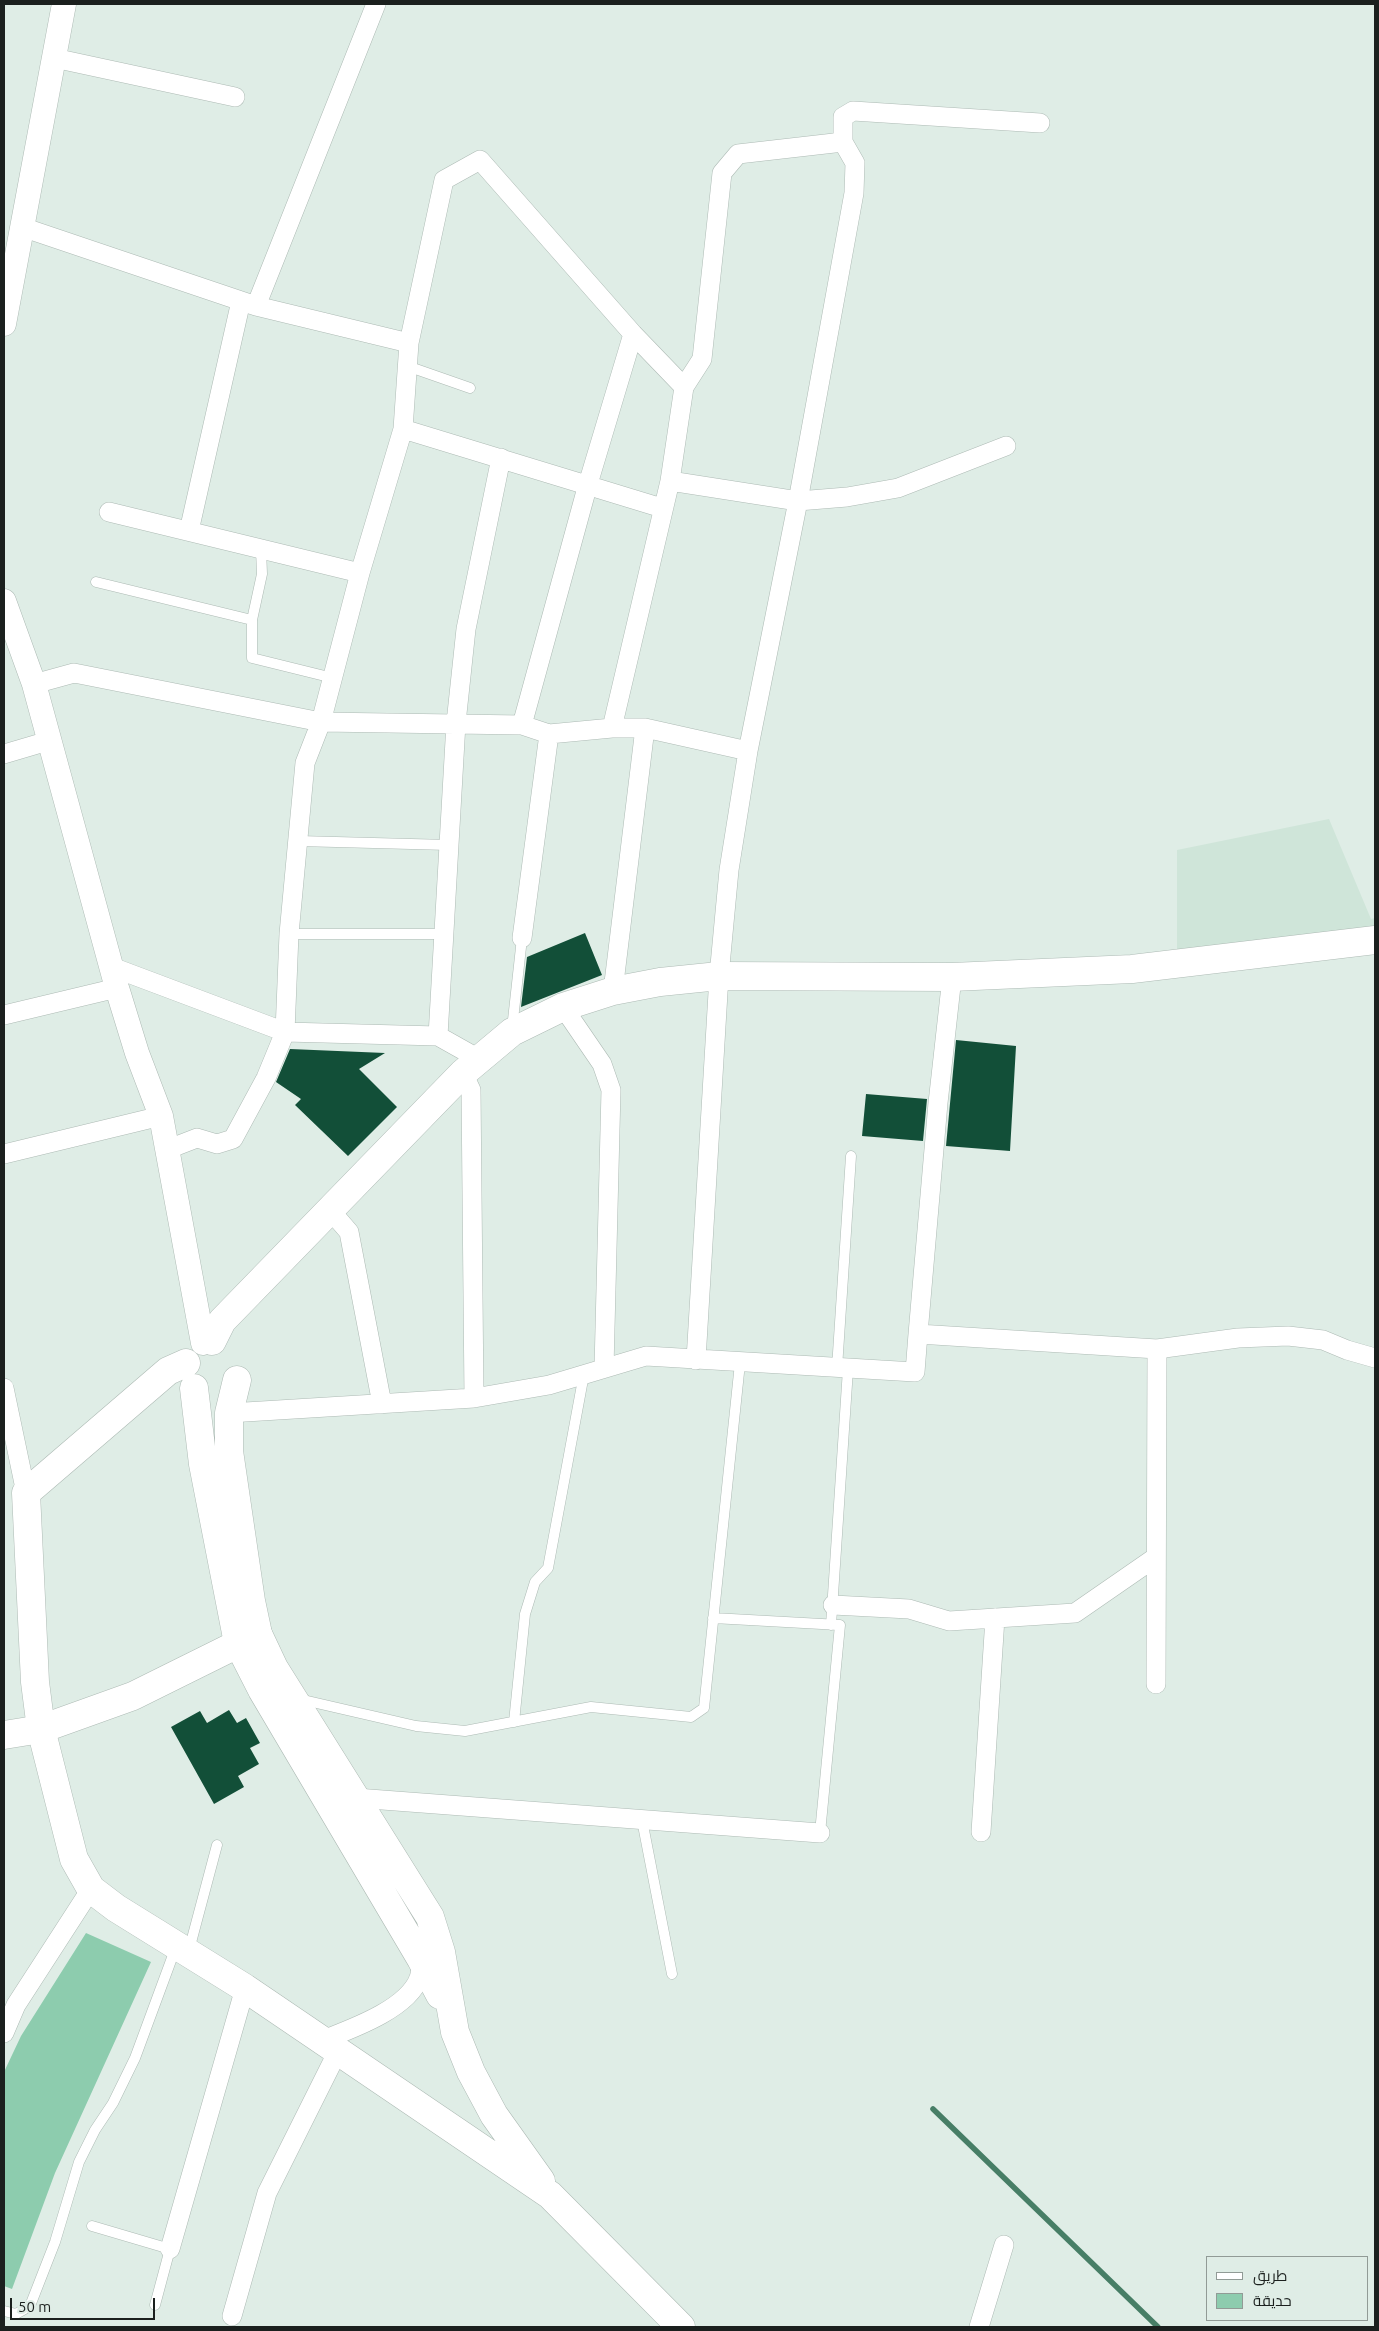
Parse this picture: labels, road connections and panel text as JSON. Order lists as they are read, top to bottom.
{
  "legend": ["طريق", "حديقة"],
  "scale_bar": "50 m"
}
